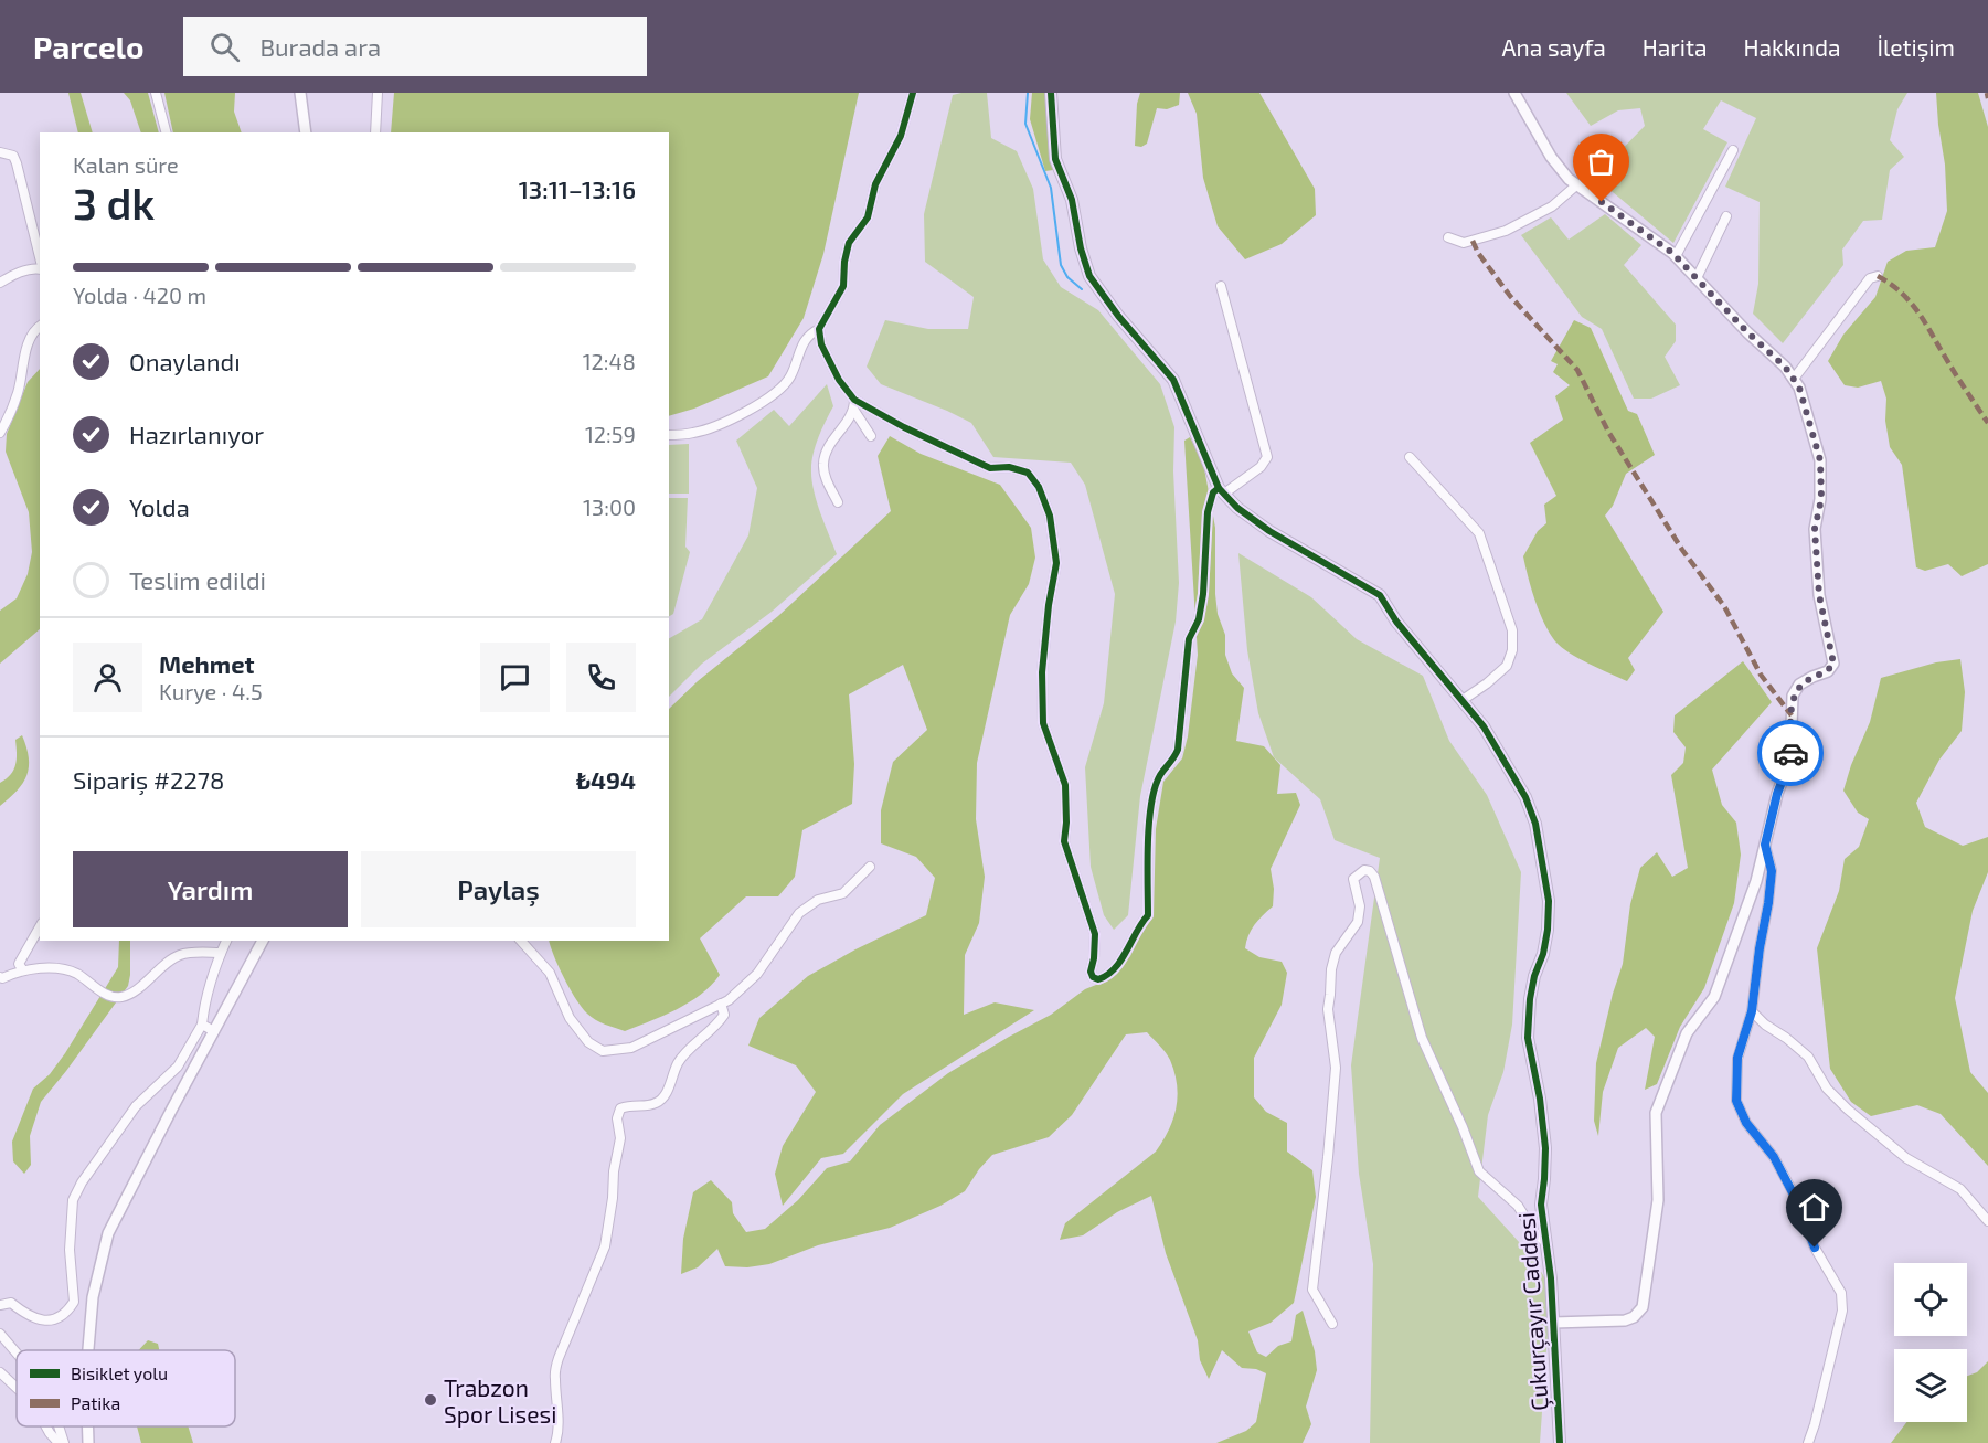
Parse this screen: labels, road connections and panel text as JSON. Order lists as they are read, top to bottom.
{
  "streets": {
    "street": ["Çukurçayır Caddesi"]
  },
  "places": ["Trabzon Spor Lisesi"],
  "legend": ["Bisiklet yolu", "Patika"],
  "page": {
    "header": "Parcelo",
    "search": "Burada ara",
    "nav": [
      "Ana sayfa",
      "Harita",
      "Hakkında",
      "İletişim"
    ],
    "heading": ["3 dk", "Kalan süre", "13:11–13:16"],
    "panel": [
      "Mehmet",
      "Kurye · 4.5",
      "Sipariş #2278",
      "₺494"
    ],
    "bar": "Yolda · 420 m",
    "list": [
      ["Onaylandı", "12:48"],
      ["Hazırlanıyor", "12:59"],
      ["Yolda", "13:00"],
      "Teslim edildi"
    ],
    "buttons": ["Yardım", "Paylaş"]
  }
}
